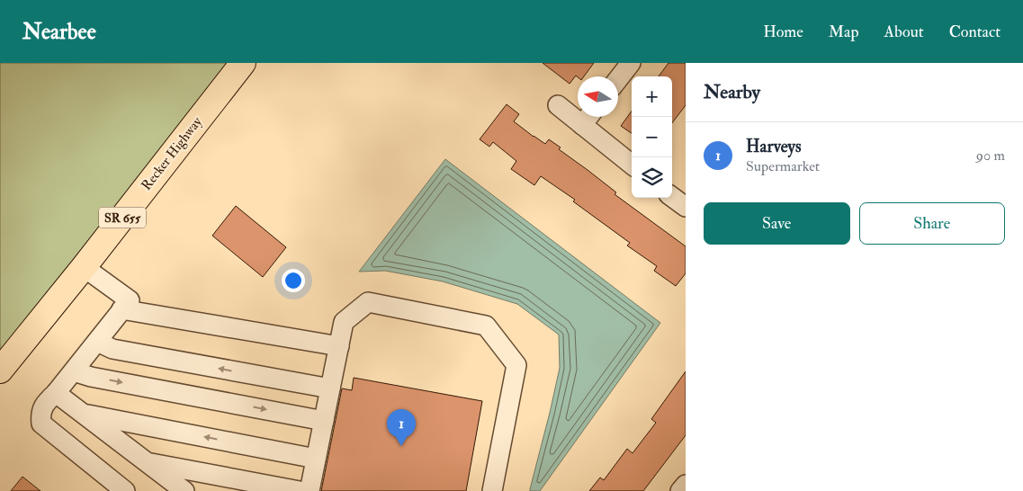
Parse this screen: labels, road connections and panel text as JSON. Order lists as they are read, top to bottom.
{
  "streets": {
    "main road": ["Recker Highway", "SR 655"]
  },
  "north": "left",
  "page": {
    "header": "Nearbee",
    "nav": [
      "Home",
      "Map",
      "About",
      "Contact"
    ],
    "heading": "Nearby",
    "map_buttons": ["+", "−"],
    "list": [
      {
        "mark": "1",
        "name": "Harveys",
        "note": "Supermarket",
        "value": "90 m"
      }
    ],
    "buttons": ["Save", "Share"],
    "pins": "1"
  }
}
